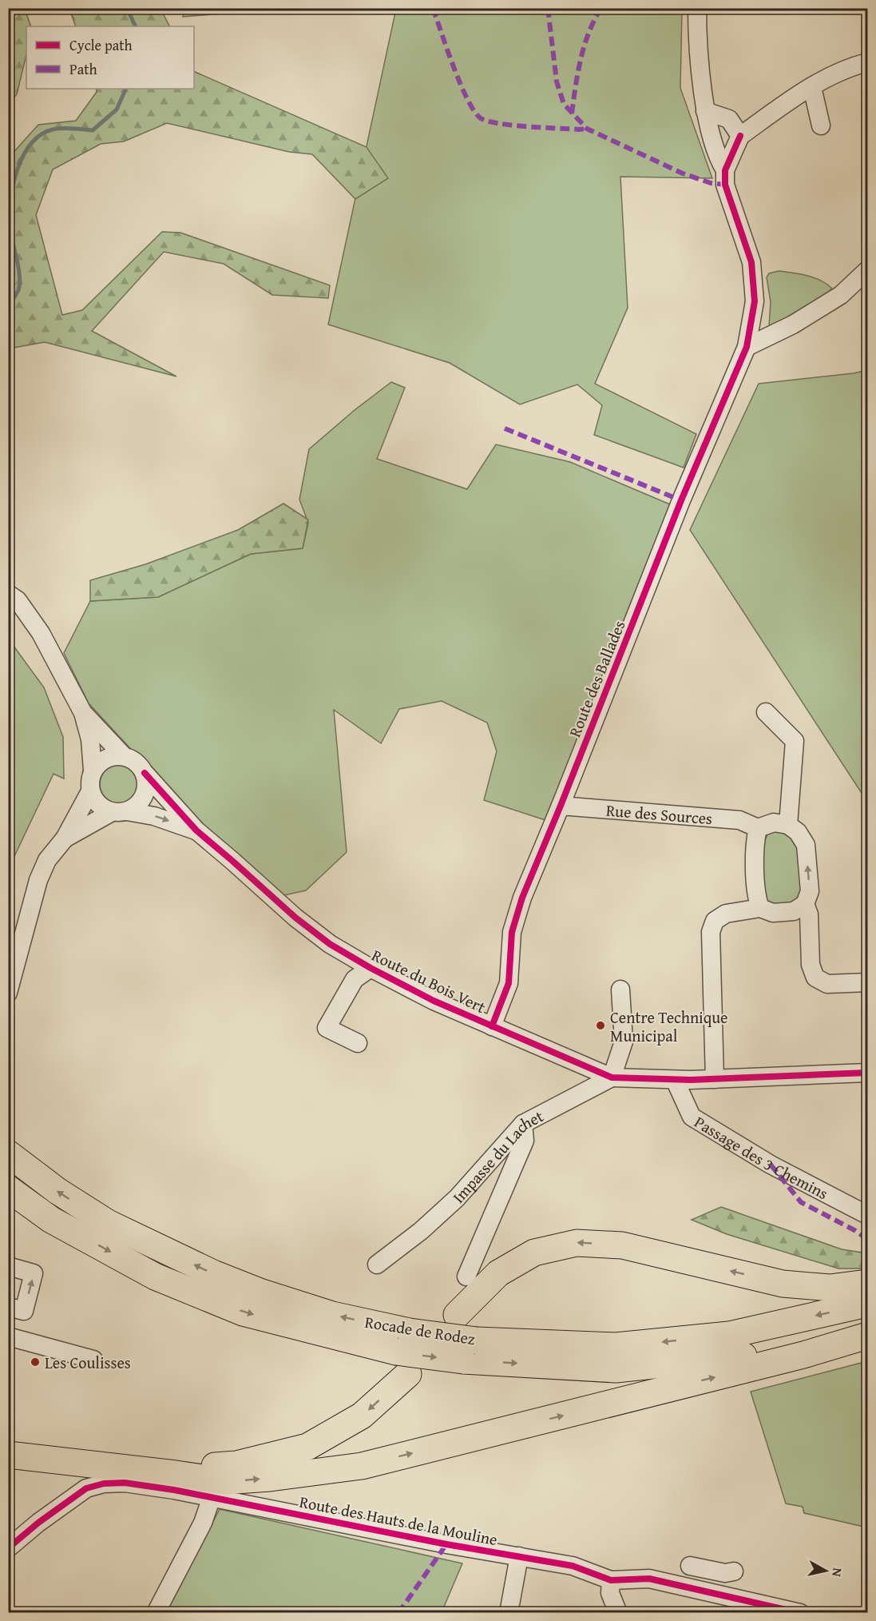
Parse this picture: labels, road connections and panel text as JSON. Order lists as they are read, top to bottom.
{
  "streets": {
    "highway": ["Rocade de Rodez"],
    "street": [
      "Route des Ballades",
      "Rue des Sources",
      "Route du Bois Vert",
      "Passage des 3 Chemins",
      "Impasse du Lachet",
      "Route des Hauts de la Mouline"
    ]
  },
  "crossings": [
    ["Route des Ballades", "Rue des Sources"],
    ["Route des Ballades", "Route du Bois Vert"],
    ["Route du Bois Vert", "Passage des 3 Chemins"],
    ["Route du Bois Vert", "Impasse du Lachet"]
  ],
  "places": ["Centre Technique Municipal", "Les Coulisses"],
  "legend": ["Cycle path", "Path"],
  "north": "right"
}
